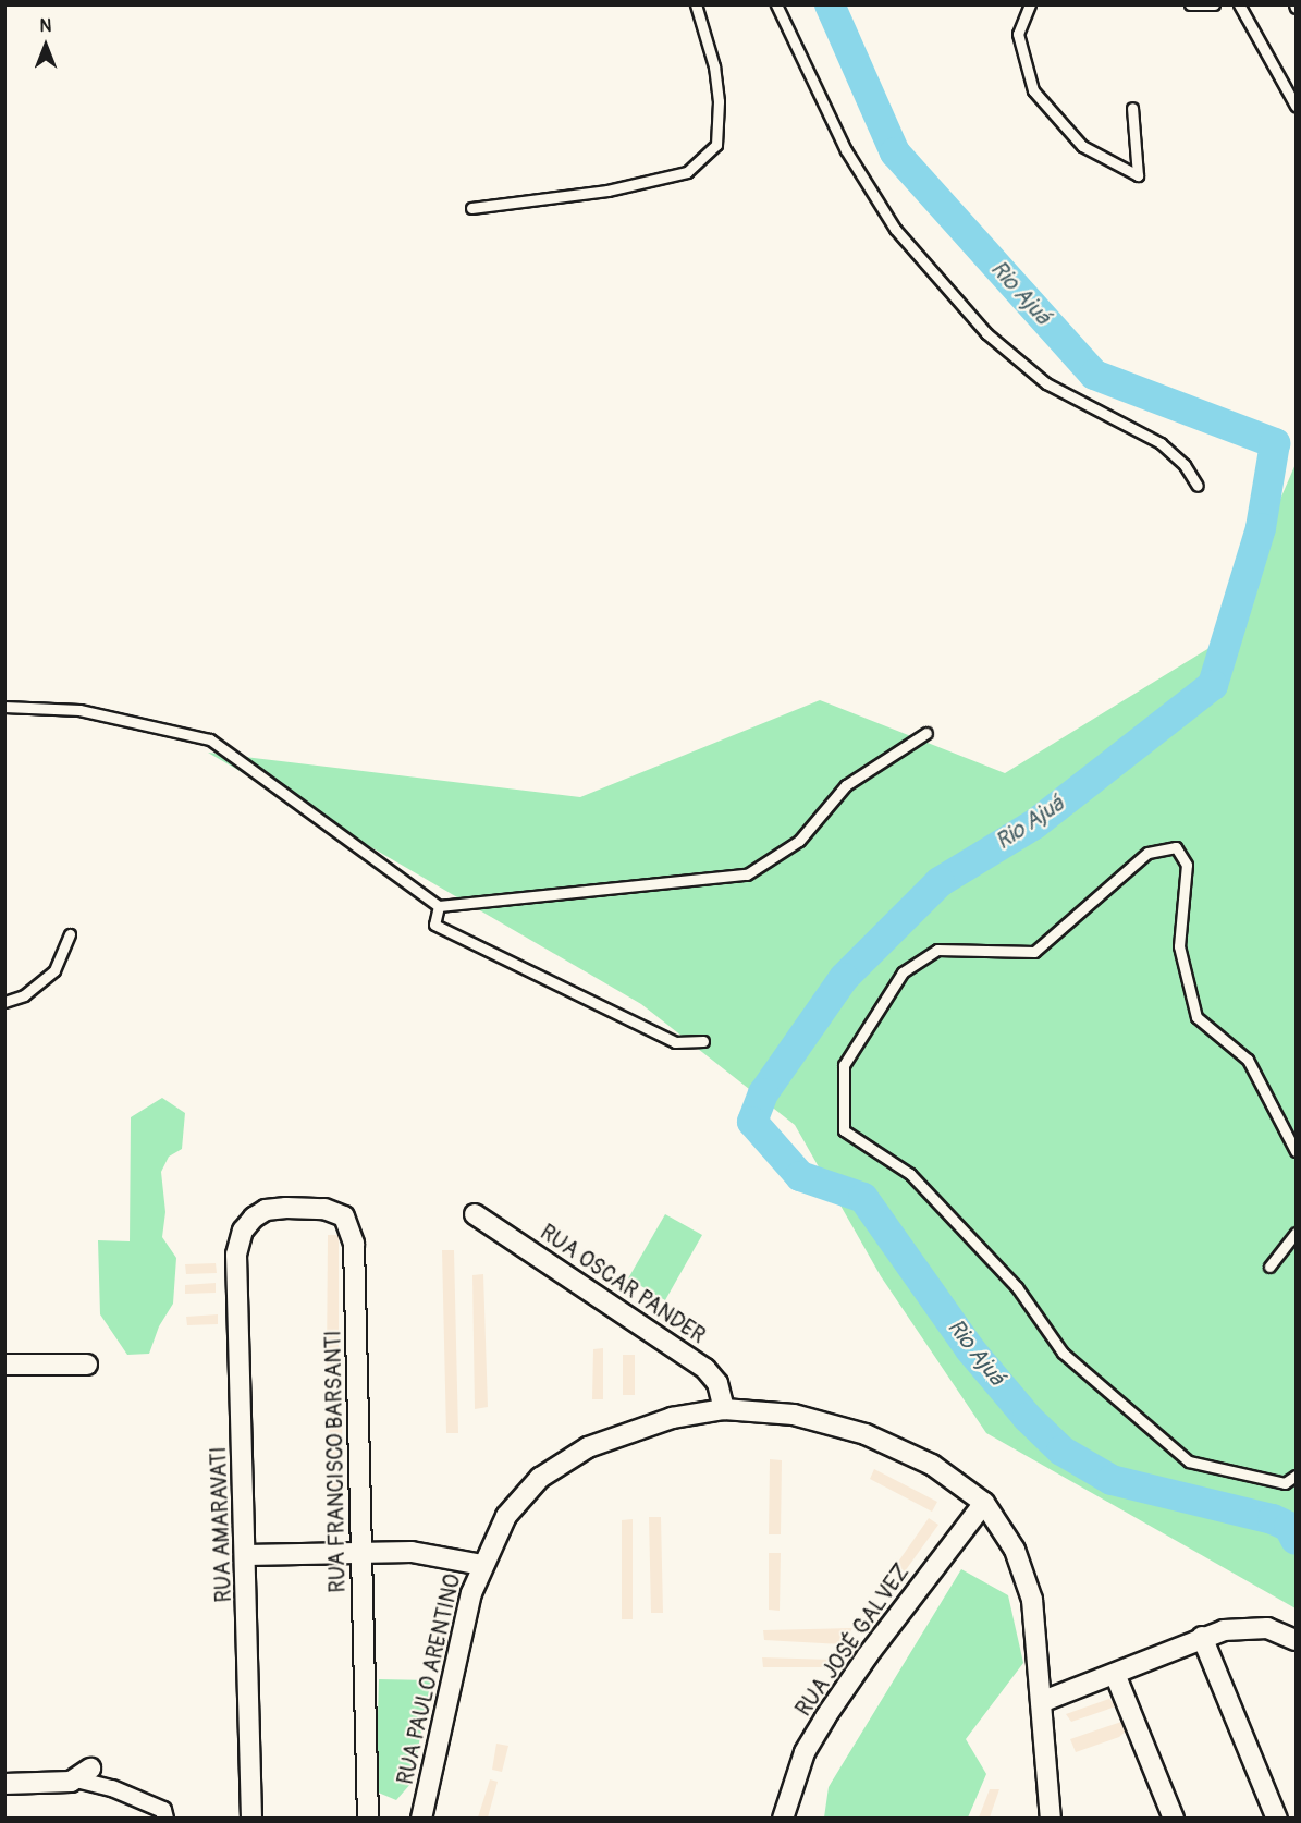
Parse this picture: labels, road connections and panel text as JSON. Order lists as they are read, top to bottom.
{
  "streets": {
    "street": [
      "RUA OSCAR PANDER",
      "RUA FRANCISCO BARSANTI",
      "RUA AMARAVATI",
      "RUA JOSÉ GALVEZ",
      "RUA PAULO ARENTINO"
    ]
  },
  "crossings": [
    ["RUA OSCAR PANDER", "RUA PAULO ARENTINO"],
    ["RUA FRANCISCO BARSANTI", "RUA AMARAVATI"],
    ["RUA JOSÉ GALVEZ", "RUA PAULO ARENTINO"]
  ],
  "water": ["Rio Ajuá"],
  "north": "top"
}
